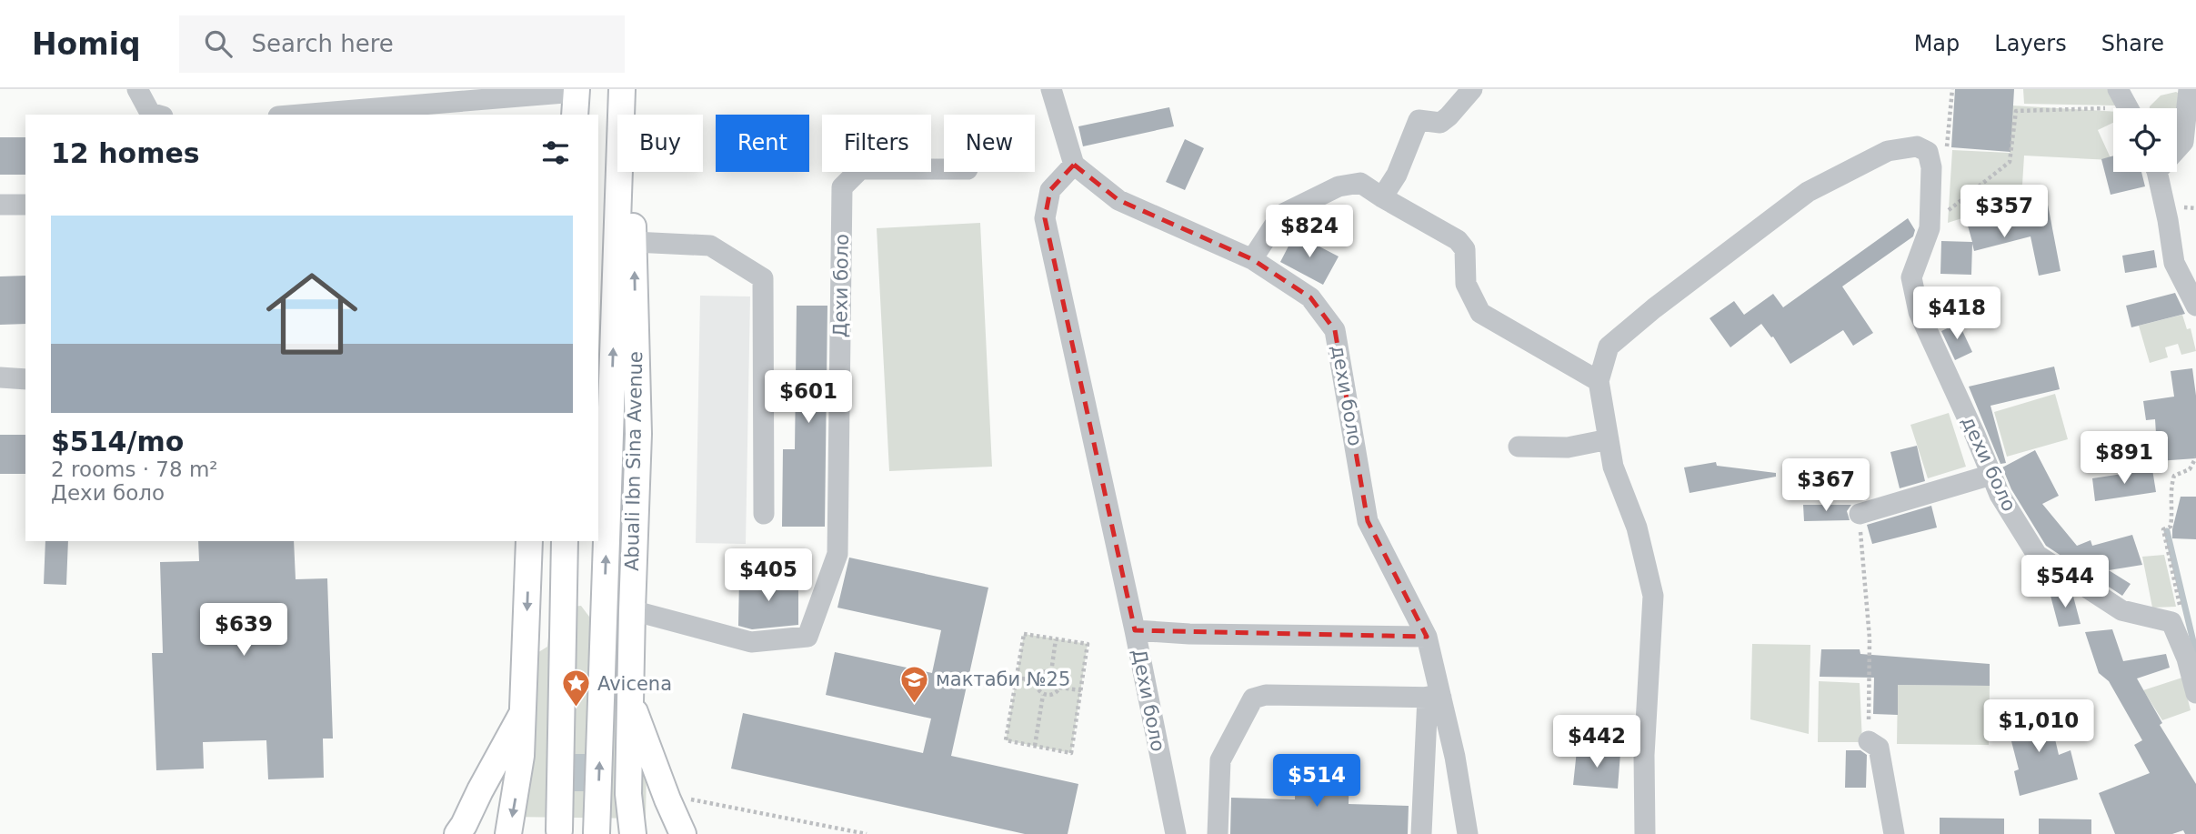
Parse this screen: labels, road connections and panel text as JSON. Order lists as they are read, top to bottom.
{
  "streets": {
    "main road": ["Abuali Ibn Sina Avenue"],
    "street": ["Дехи боло", "дехи боло"]
  },
  "crossings": [
    ["Дехи боло", "дехи боло"],
    ["Дехи боло", "Abuali Ibn Sina Avenue"]
  ],
  "places": {
    "school or university": ["мактаби №25"],
    "place": ["Avicena"]
  },
  "page": {
    "header": "Homiq",
    "search": "Search here",
    "nav": ["Map", "Layers", "Share"],
    "chip": [
      "Buy",
      "Rent",
      "Filters",
      "New"
    ],
    "heading": "12 homes",
    "price": [
      "$357",
      "$824",
      "$418",
      "$601",
      "$891",
      "$367",
      "$405",
      "$544",
      "$639",
      "$1,010",
      "$442",
      "$514"
    ],
    "list": [
      {
        "name": "$514/mo",
        "note": "2 rooms · 78 m² · Дехи боло"
      }
    ]
  }
}
